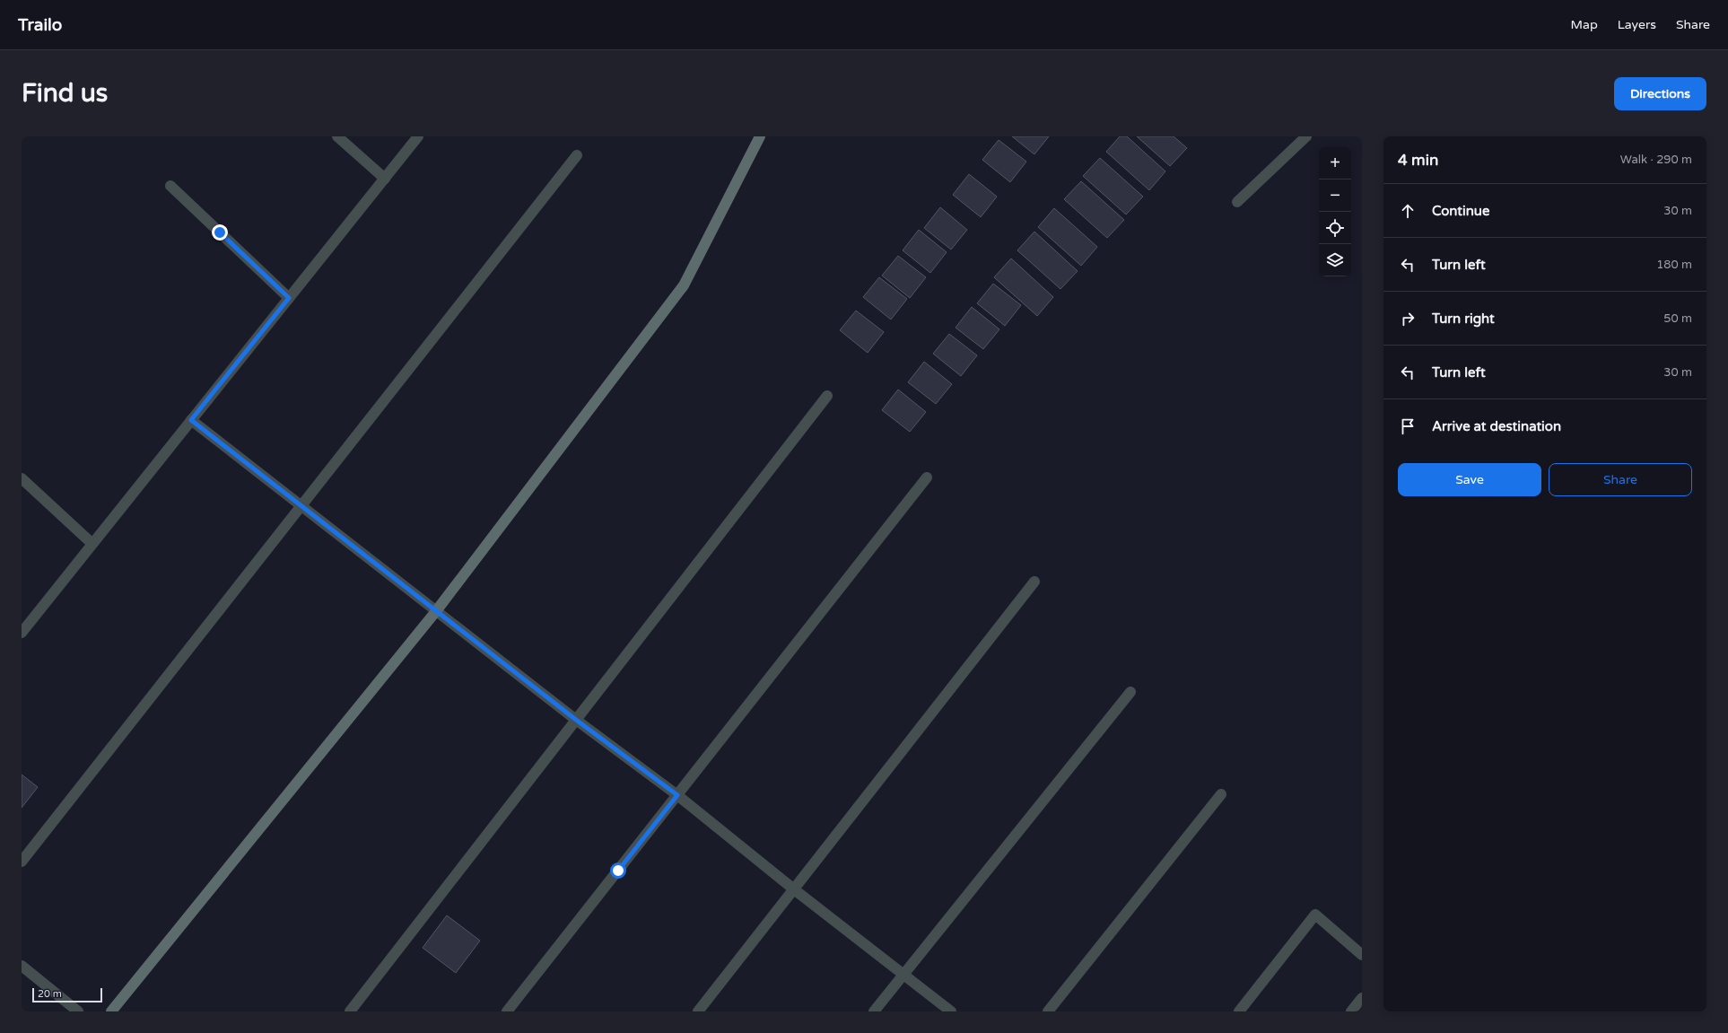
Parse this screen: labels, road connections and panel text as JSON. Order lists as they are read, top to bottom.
{
  "scale_bar": "20 m",
  "page": {
    "header": "Trailo",
    "nav": ["Map", "Layers", "Share"],
    "buttons": [
      "Directions",
      ["Save", "Share"]
    ],
    "title": "Find us",
    "heading": ["4 min", "Walk · 290 m"],
    "map_buttons": ["+", "−"],
    "list": [
      ["Continue", "30 m"],
      ["Turn left", "180 m"],
      ["Turn right", "50 m"],
      ["Turn left", "30 m"],
      "Arrive at destination"
    ],
    "scale": "20 m"
  }
}
